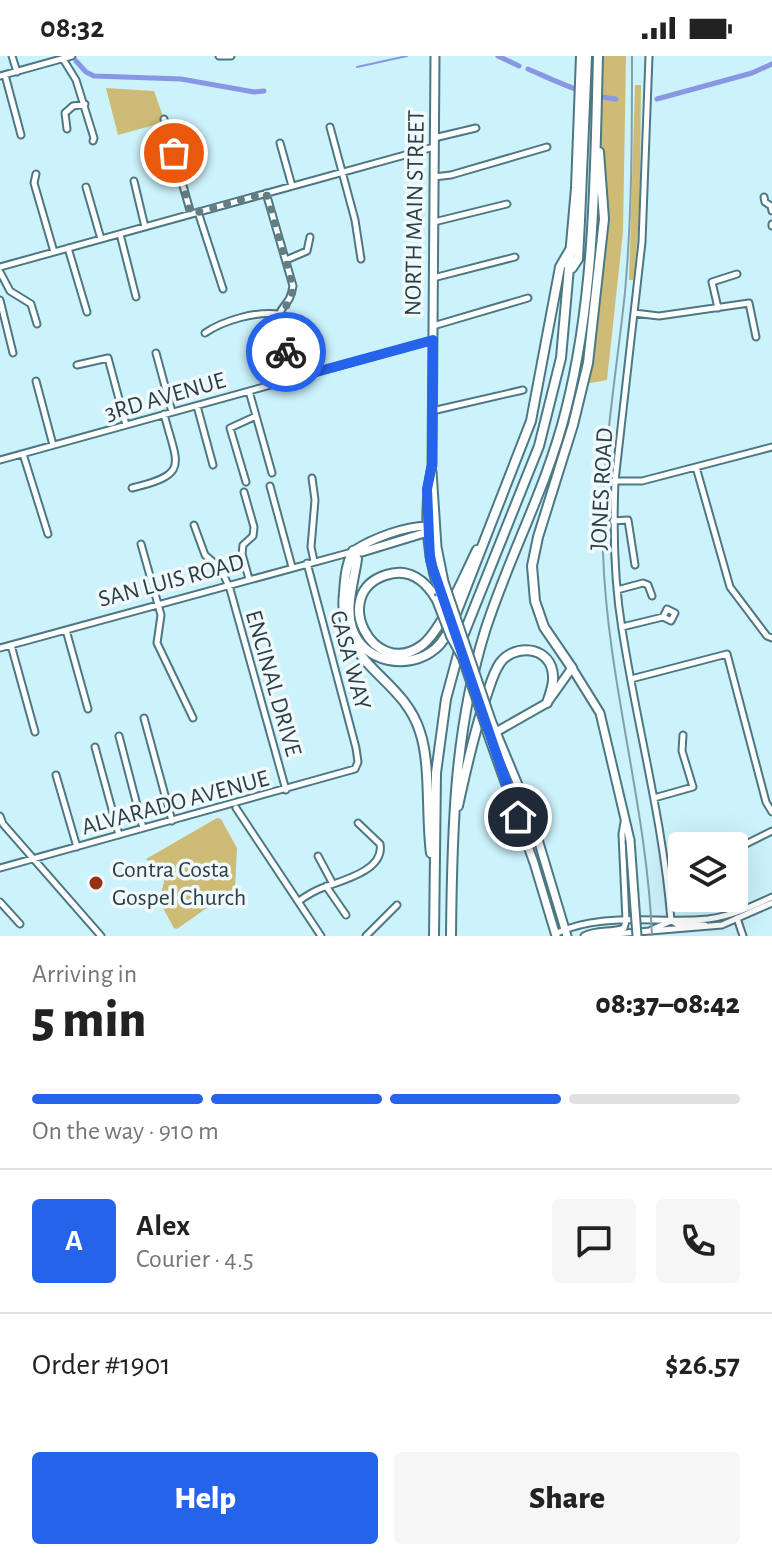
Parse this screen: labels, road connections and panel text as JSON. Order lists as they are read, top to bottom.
{
  "streets": {
    "main road": ["NORTH MAIN STREET", "SAN LUIS ROAD"],
    "street": [
      "3RD AVENUE",
      "JONES ROAD",
      "CASA WAY",
      "ENCINAL DRIVE",
      "ALVARADO AVENUE"
    ]
  },
  "crossings": [
    ["NORTH MAIN STREET", "3RD AVENUE"],
    ["NORTH MAIN STREET", "SAN LUIS ROAD"],
    ["SAN LUIS ROAD", "CASA WAY"],
    ["SAN LUIS ROAD", "ENCINAL DRIVE"],
    ["CASA WAY", "ALVARADO AVENUE"],
    ["ENCINAL DRIVE", "ALVARADO AVENUE"]
  ],
  "places": ["Contra Costa Gospel Church"],
  "page": {
    "status": "08:32",
    "heading": ["5 min", "Arriving in", "08:37–08:42"],
    "panel": [
      "Alex",
      "Courier · 4.5",
      "Order #1901",
      "$26.57"
    ],
    "bar": "On the way · 910 m",
    "round": "A",
    "buttons": ["Help", "Share"]
  }
}
